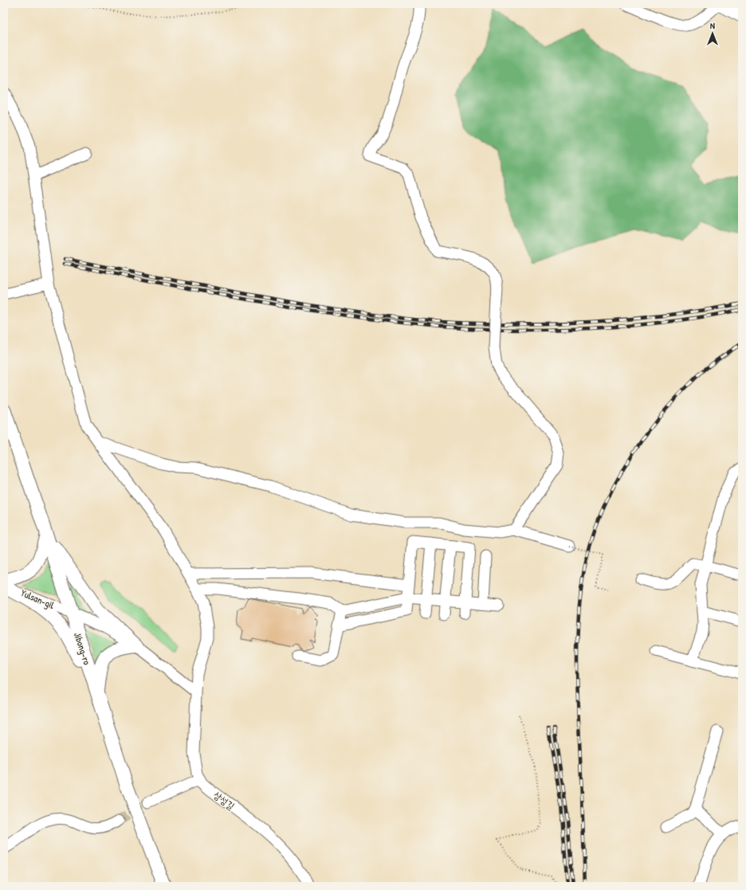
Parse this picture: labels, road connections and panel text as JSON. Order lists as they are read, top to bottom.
{
  "streets": {
    "main road": ["Jibong-ro"],
    "street": ["Yulsan-gil", "상성길"]
  },
  "crossings": [
    ["Yulsan-gil", "Jibong-ro"],
    ["Yulsan-gil", "상성길"]
  ],
  "north": "top"
}
